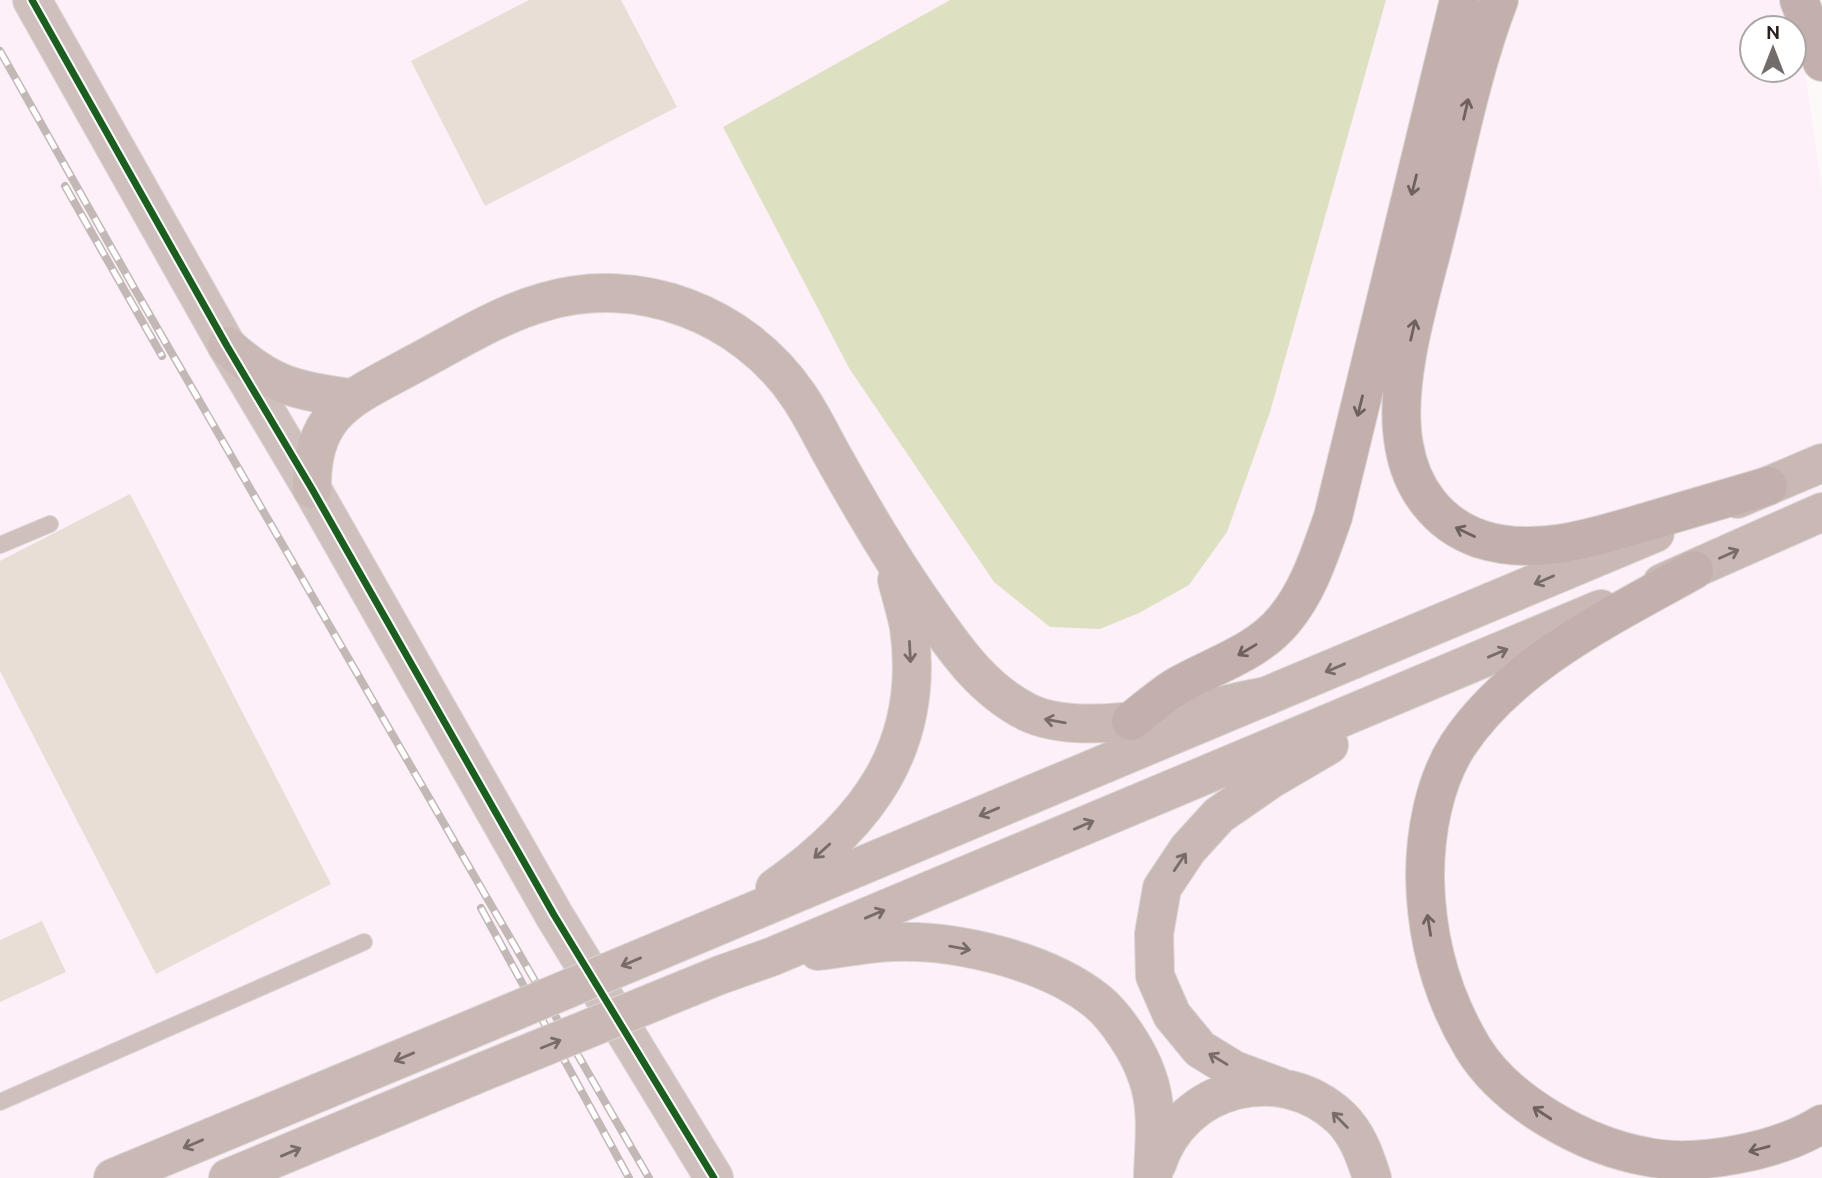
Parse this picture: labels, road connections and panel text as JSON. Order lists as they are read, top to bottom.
{
  "north": "top"
}
